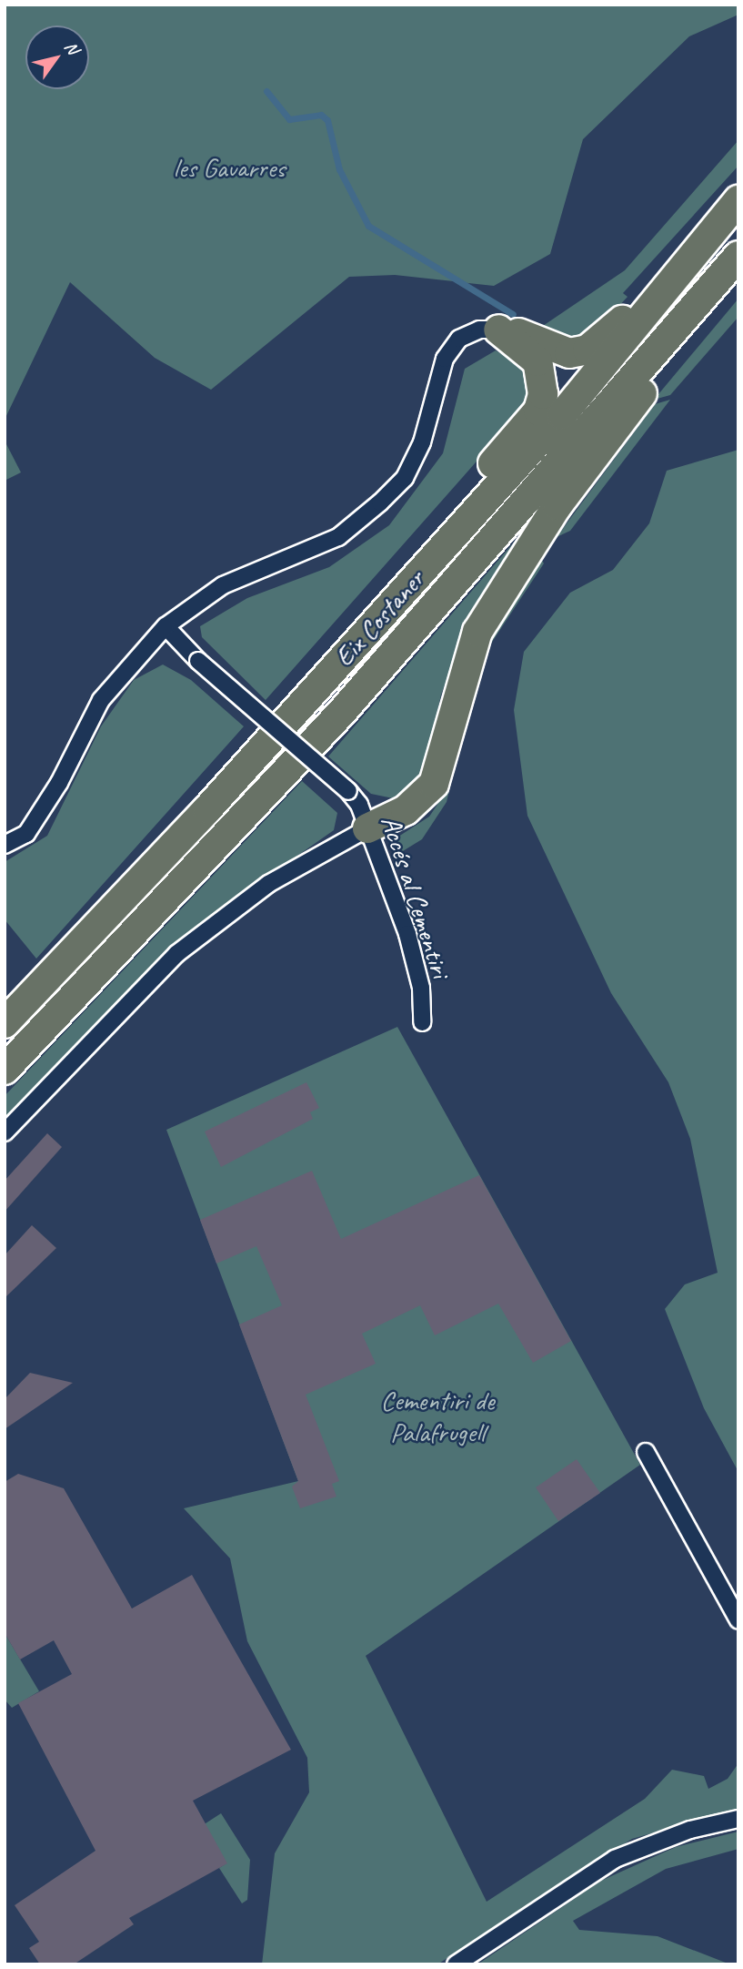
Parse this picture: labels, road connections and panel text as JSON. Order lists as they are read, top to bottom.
{
  "streets": {
    "highway": ["Eix Costaner"],
    "street": ["Accés al Cementiri"]
  },
  "parks": ["les Gavarres", "Cementiri de Palafrugell"],
  "north": "top right"
}
